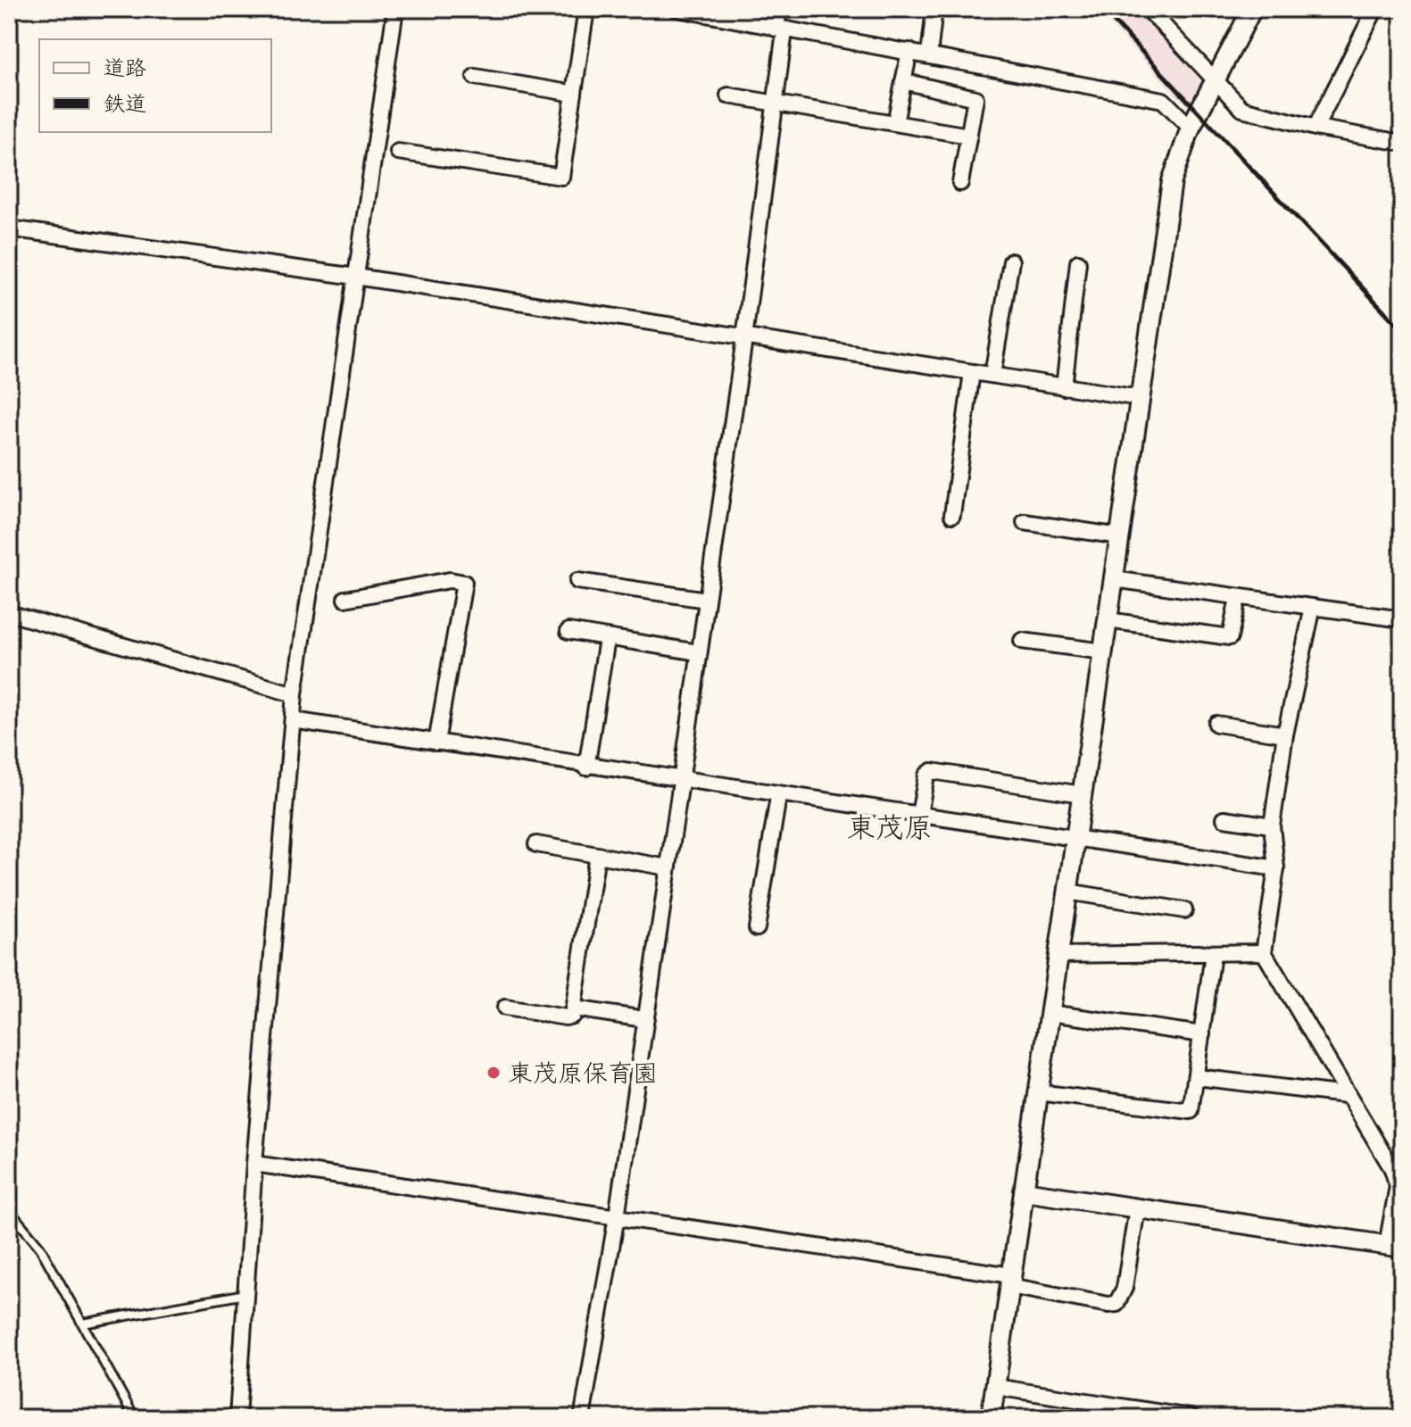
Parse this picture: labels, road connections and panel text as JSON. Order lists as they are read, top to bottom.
{
  "districts": ["東茂原"],
  "places": ["東茂原保育園"],
  "legend": ["道路", "鉄道"]
}
